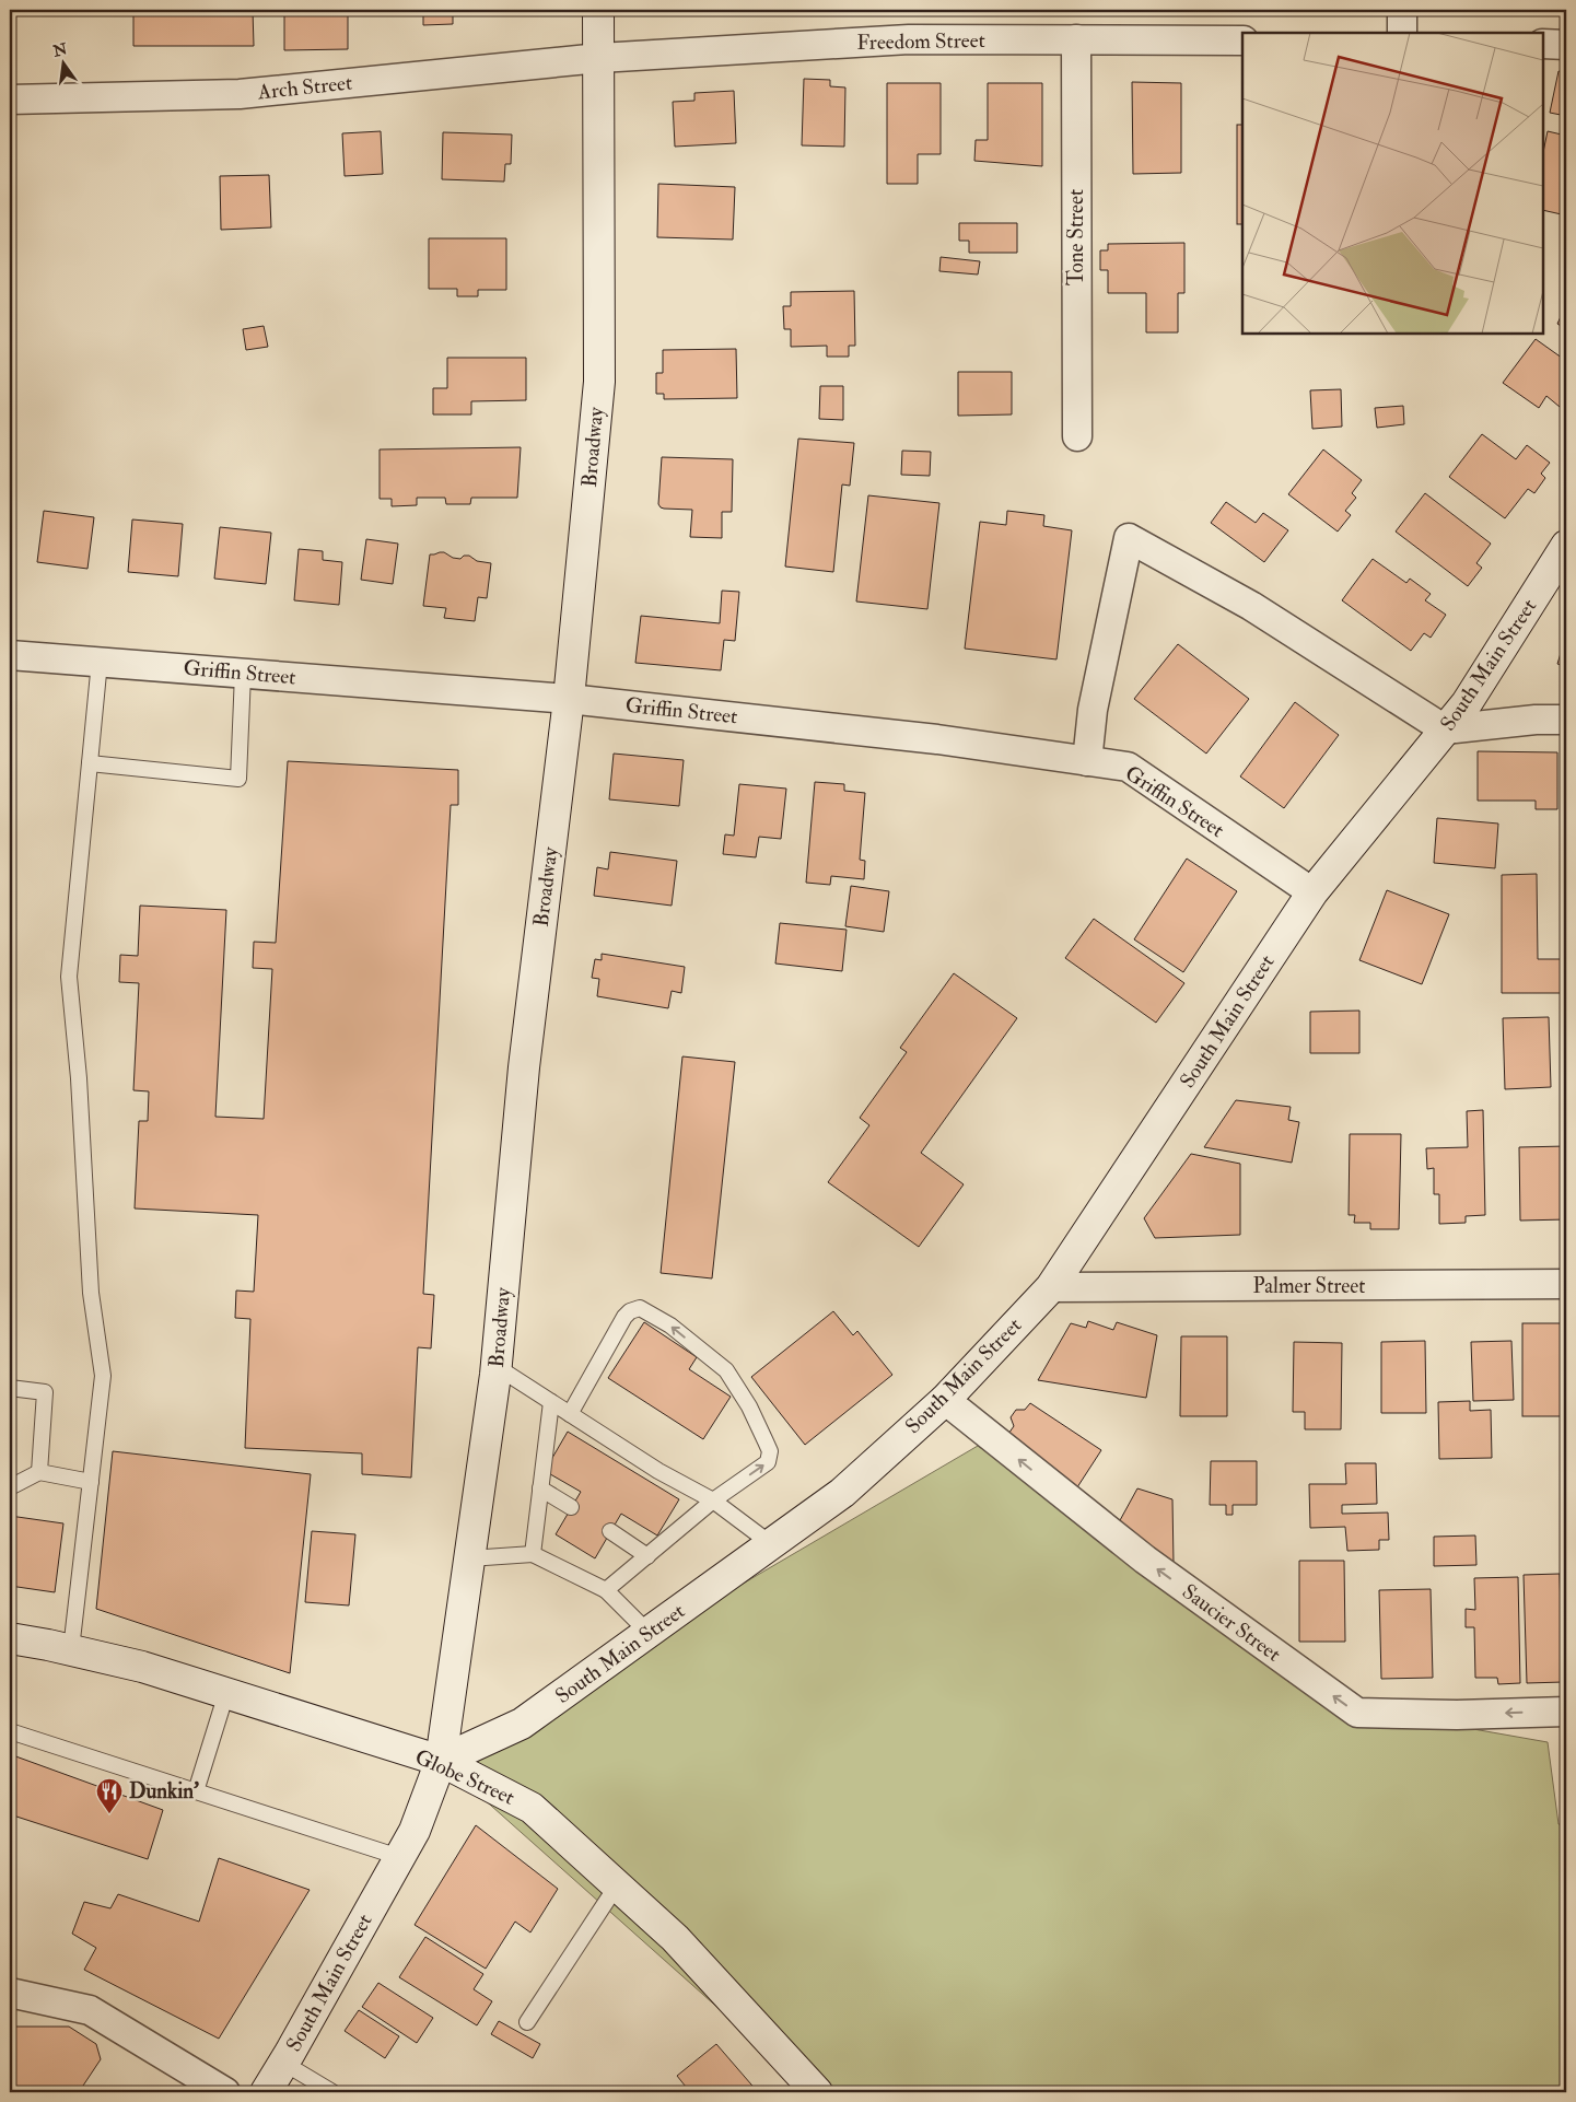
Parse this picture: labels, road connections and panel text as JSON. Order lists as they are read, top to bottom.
{
  "streets": {
    "main road": ["Broadway", "South Main Street", "Globe Street"],
    "street": [
      "Freedom Street",
      "Arch Street",
      "Tone Street",
      "Griffin Street",
      "Palmer Street",
      "Saucier Street"
    ]
  },
  "crossings": [
    ["Freedom Street", "Arch Street"],
    ["Freedom Street", "Tone Street"],
    ["Freedom Street", "Broadway"],
    ["Arch Street", "Broadway"],
    ["Broadway", "South Main Street"],
    ["Broadway", "Griffin Street"],
    ["Broadway", "Globe Street"],
    ["South Main Street", "Griffin Street"],
    ["South Main Street", "Palmer Street"],
    ["South Main Street", "Saucier Street"],
    ["South Main Street", "Globe Street"]
  ],
  "one_way": ["Saucier Street"],
  "places": {
    "restaurant": ["Dunkin'"]
  },
  "north": "top"
}
